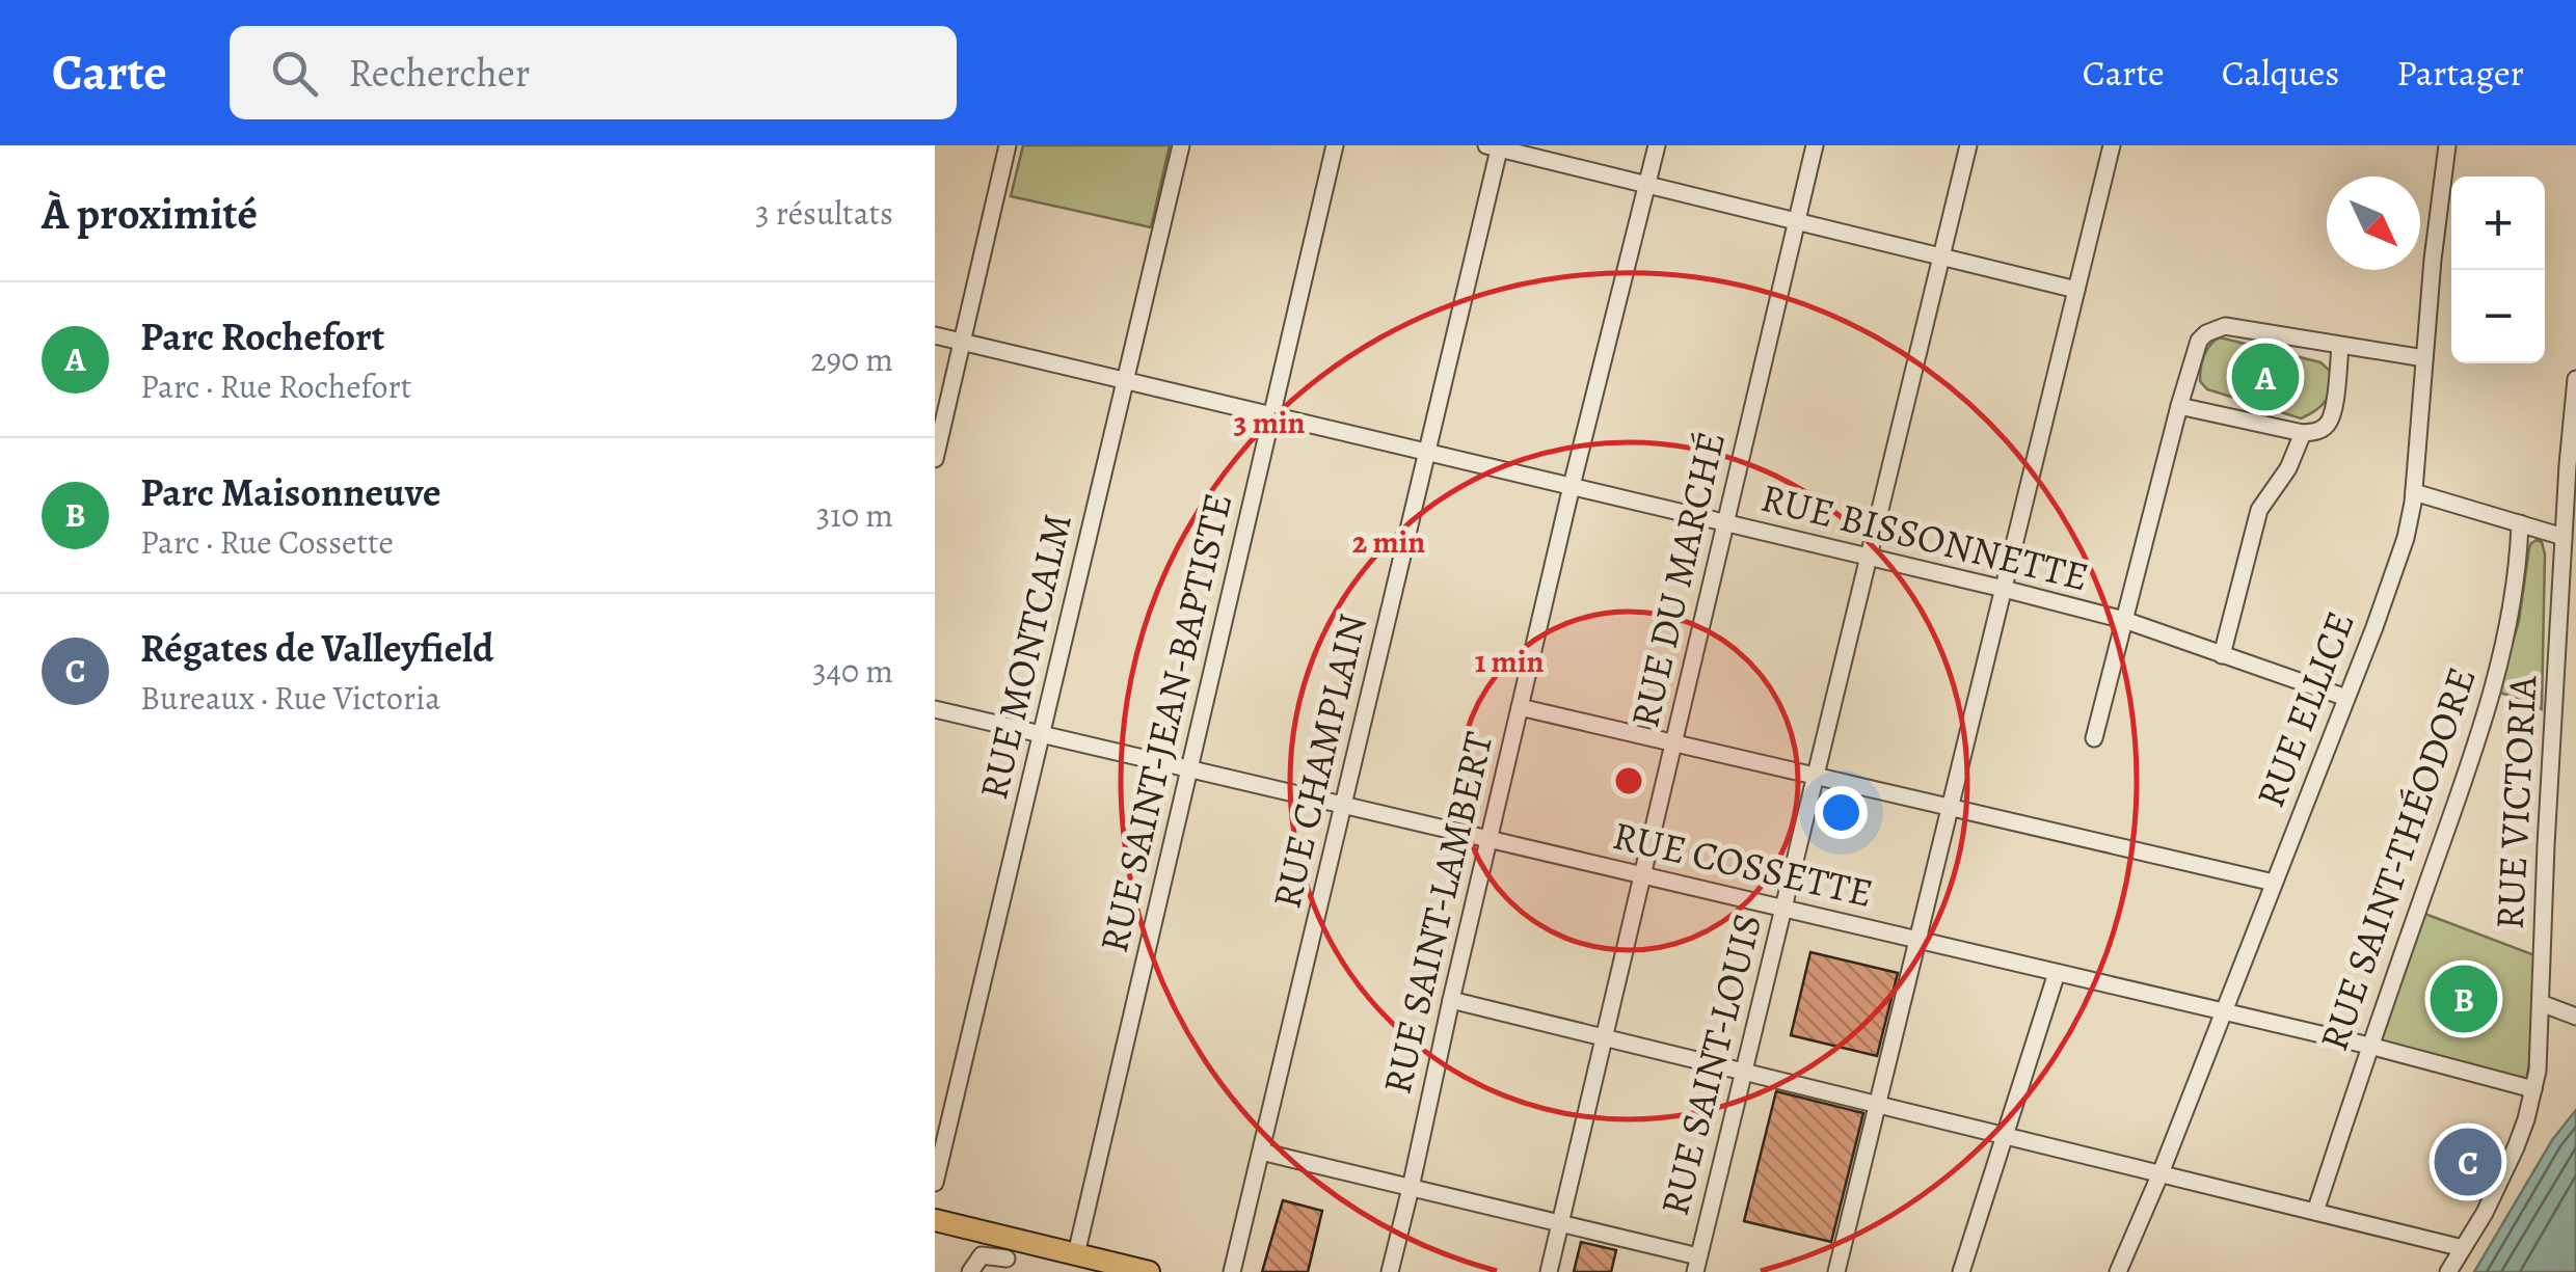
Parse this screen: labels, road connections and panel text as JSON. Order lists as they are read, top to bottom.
{
  "streets": {
    "street": [
      "RUE BISSONNETTE",
      "RUE DU MARCHÉ",
      "RUE MONTCALM",
      "RUE ELLICE",
      "RUE SAINT-JEAN-BAPTISTE",
      "RUE CHAMPLAIN",
      "RUE VICTORIA",
      "RUE SAINT-THÉODORE",
      "RUE COSSETTE",
      "RUE SAINT-LAMBERT",
      "RUE SAINT-LOUIS"
    ]
  },
  "crossings": [
    ["RUE BISSONNETTE", "RUE DU MARCHÉ"],
    ["RUE BISSONNETTE", "RUE MONTCALM"],
    ["RUE BISSONNETTE", "RUE ELLICE"],
    ["RUE BISSONNETTE", "RUE SAINT-JEAN-BAPTISTE"],
    ["RUE BISSONNETTE", "RUE CHAMPLAIN"],
    ["RUE BISSONNETTE", "RUE SAINT-LAMBERT"],
    ["RUE BISSONNETTE", "RUE SAINT-LOUIS"],
    ["RUE DU MARCHÉ", "RUE COSSETTE"],
    ["RUE MONTCALM", "RUE COSSETTE"],
    ["RUE ELLICE", "RUE COSSETTE"],
    ["RUE SAINT-JEAN-BAPTISTE", "RUE COSSETTE"],
    ["RUE CHAMPLAIN", "RUE COSSETTE"],
    ["RUE VICTORIA", "RUE COSSETTE"],
    ["RUE SAINT-THÉODORE", "RUE COSSETTE"],
    ["RUE COSSETTE", "RUE SAINT-LAMBERT"],
    ["RUE COSSETTE", "RUE SAINT-LOUIS"]
  ],
  "north": "bottom right",
  "page": {
    "header": "Carte",
    "search": "Rechercher",
    "nav": ["Carte", "Calques", "Partager"],
    "heading": ["À proximité", "3 résultats"],
    "map_buttons": ["+", "−"],
    "list": [
      {
        "mark": "A",
        "name": "Parc Rochefort",
        "note": "Parc · Rue Rochefort",
        "value": "290 m"
      },
      {
        "mark": "B",
        "name": "Parc Maisonneuve",
        "note": "Parc · Rue Cossette",
        "value": "310 m"
      },
      {
        "mark": "C",
        "name": "Régates de Valleyfield",
        "note": "Bureaux · Rue Victoria",
        "value": "340 m"
      }
    ],
    "pins": ["A", "B", "C"]
  },
  "rings": ["3 min", "2 min", "1 min"]
}
